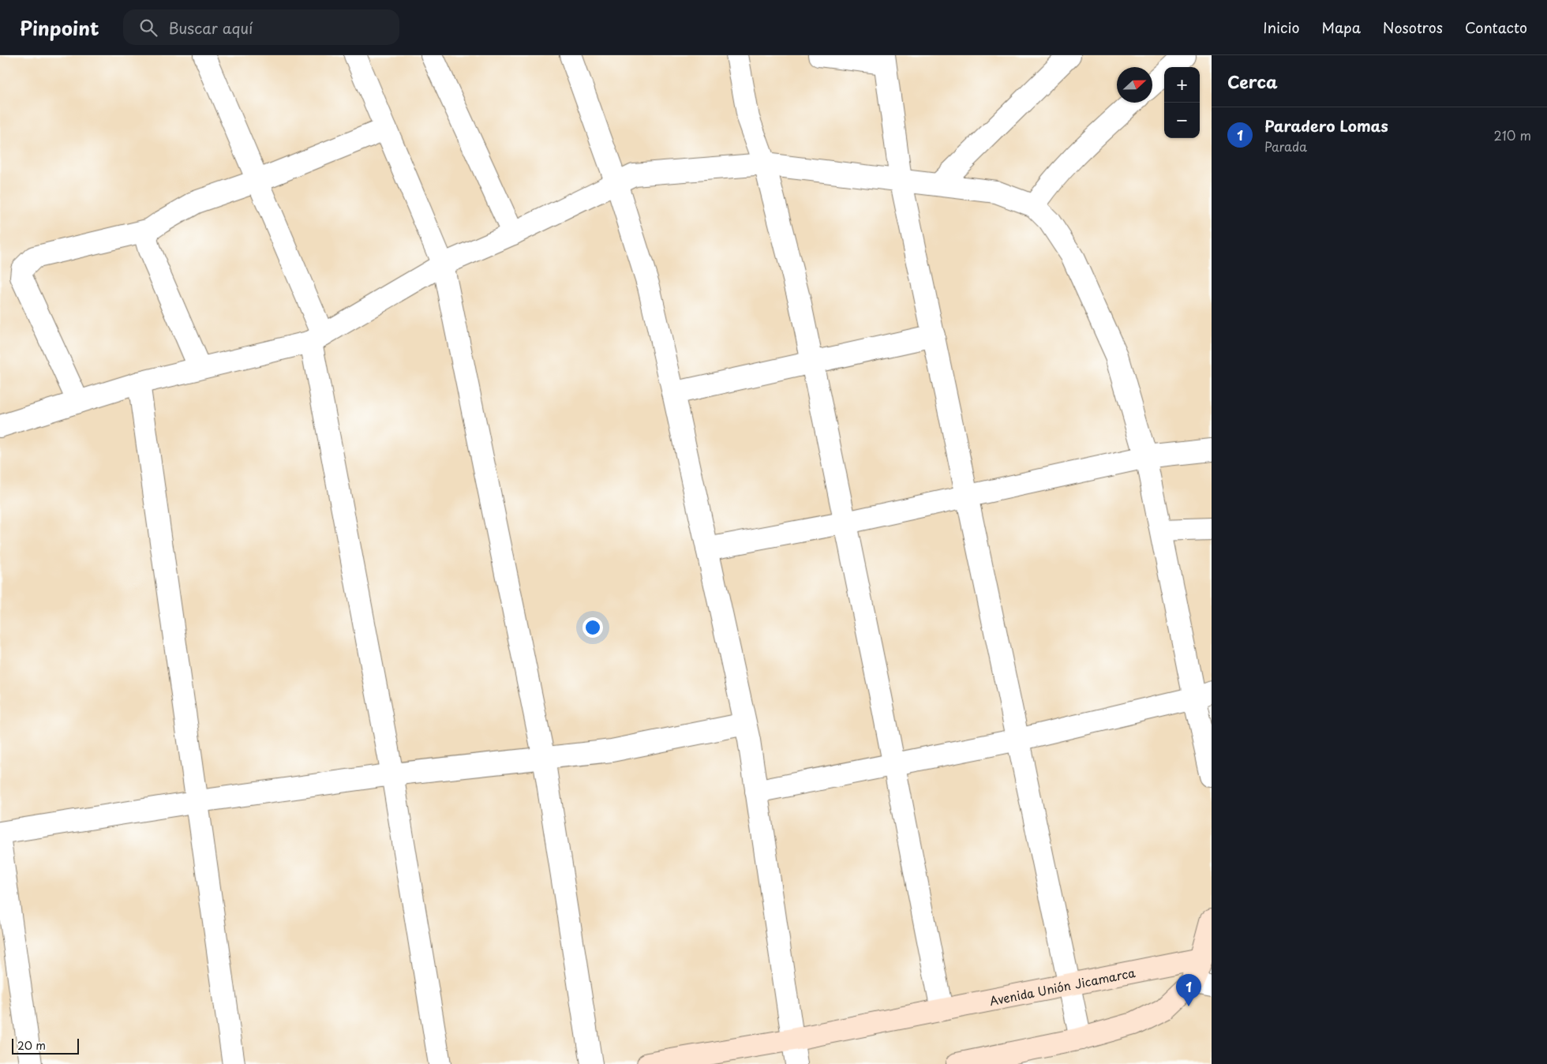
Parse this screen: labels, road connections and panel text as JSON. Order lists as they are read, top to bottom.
{
  "streets": {
    "main road": ["Avenida Unión Jicamarca"]
  },
  "scale_bar": "20 m",
  "north": "right",
  "page": {
    "header": "Pinpoint",
    "search": "Buscar aquí",
    "nav": [
      "Inicio",
      "Mapa",
      "Nosotros",
      "Contacto"
    ],
    "heading": "Cerca",
    "map_buttons": ["+", "−"],
    "list": [
      {
        "mark": "1",
        "name": "Paradero Lomas",
        "note": "Parada",
        "value": "210 m"
      }
    ],
    "pins": "1",
    "scale": "20 m"
  }
}
